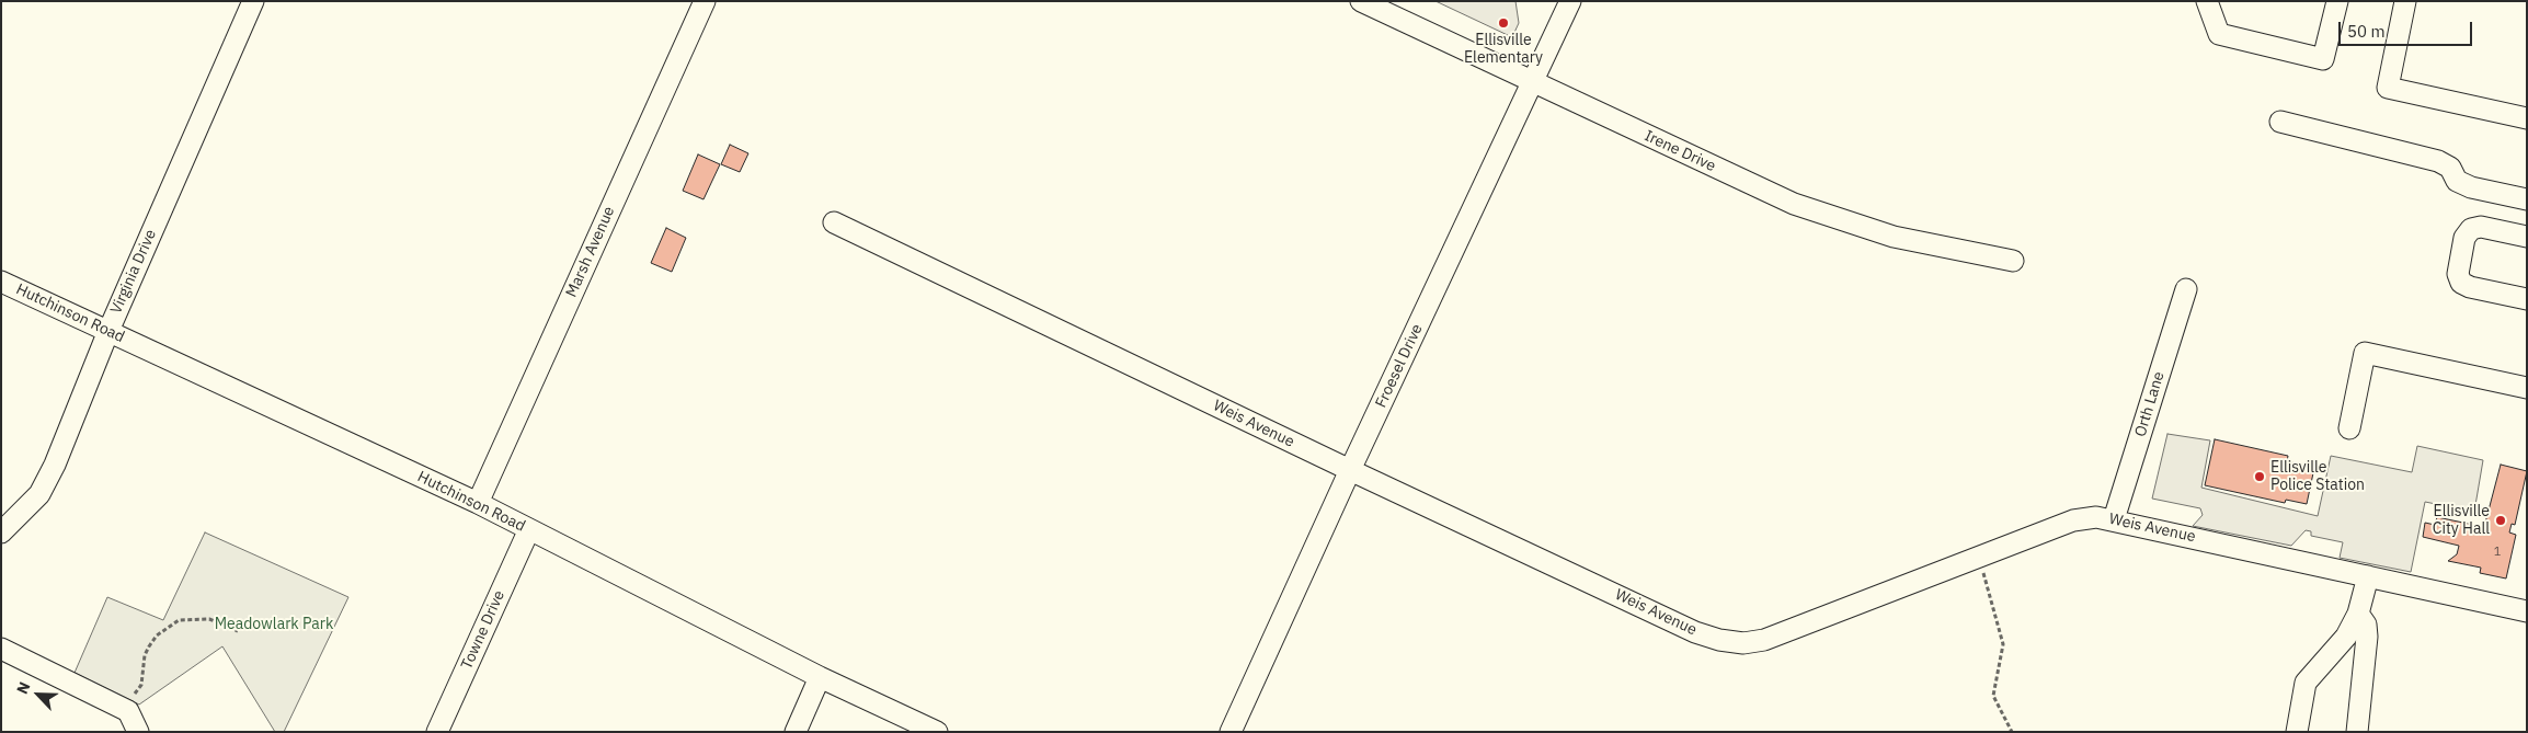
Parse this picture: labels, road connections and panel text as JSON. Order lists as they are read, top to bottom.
{
  "streets": {
    "street": [
      "Irene Drive",
      "Marsh Avenue",
      "Virginia Drive",
      "Hutchinson Road",
      "Froesel Drive",
      "Orth Lane",
      "Weis Avenue",
      "Towne Drive"
    ]
  },
  "crossings": [
    ["Irene Drive", "Froesel Drive"],
    ["Marsh Avenue", "Hutchinson Road"],
    ["Virginia Drive", "Hutchinson Road"],
    ["Hutchinson Road", "Towne Drive"],
    ["Froesel Drive", "Weis Avenue"],
    ["Orth Lane", "Weis Avenue"]
  ],
  "parks": ["Meadowlark Park"],
  "places": ["Ellisville Elementary", "Ellisville Police Station", "Ellisville City Hall"],
  "house_numbers": ["1"],
  "scale_bar": "50 m",
  "north": "top left"
}
